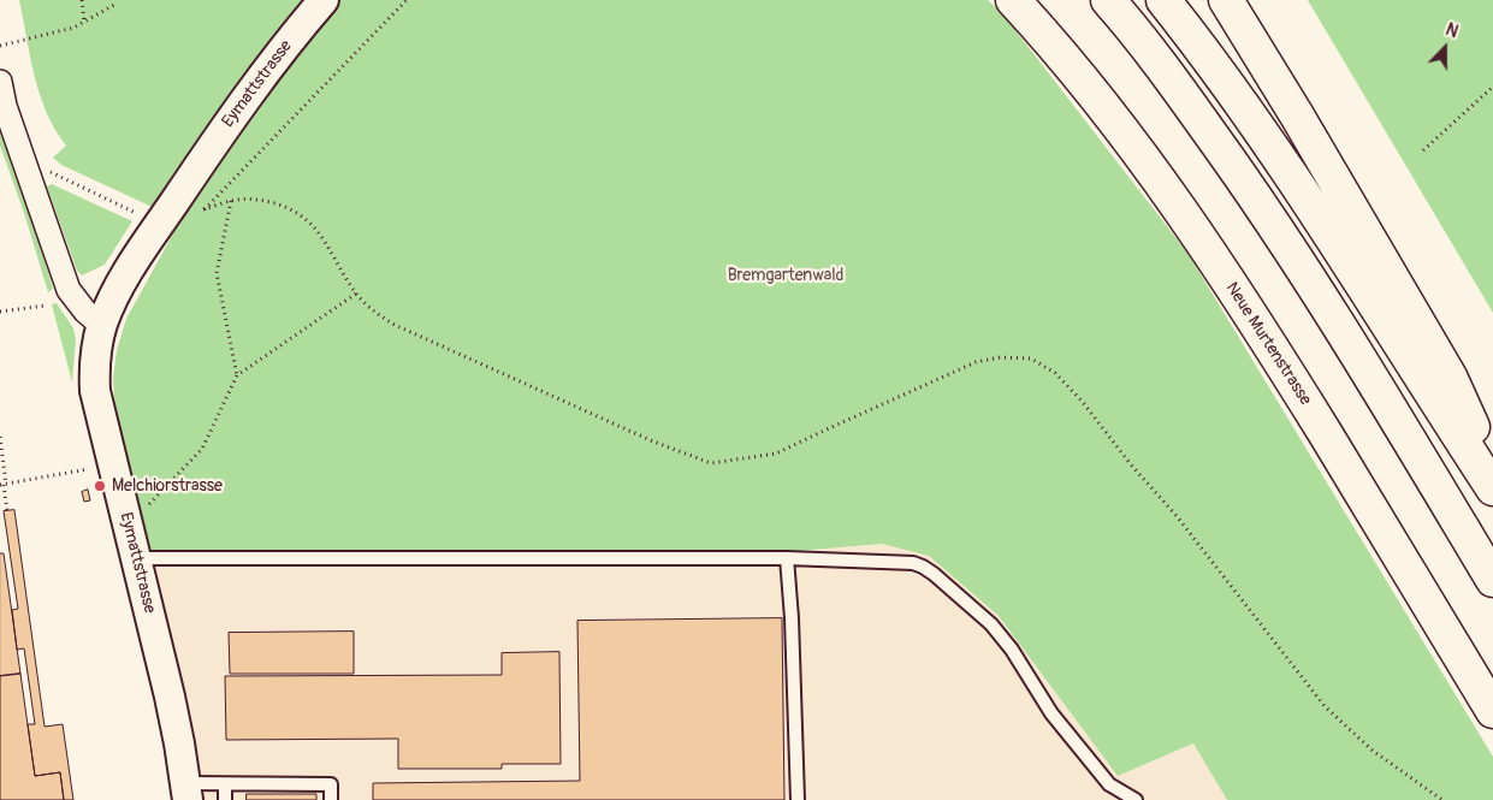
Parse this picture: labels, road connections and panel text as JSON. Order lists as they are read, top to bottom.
{
  "streets": {
    "main road": ["Neue Murtenstrasse"],
    "street": ["Eymattstrasse"]
  },
  "parks": ["Bremgartenwald"],
  "places": ["Melchiorstrasse"],
  "north": "top"
}
